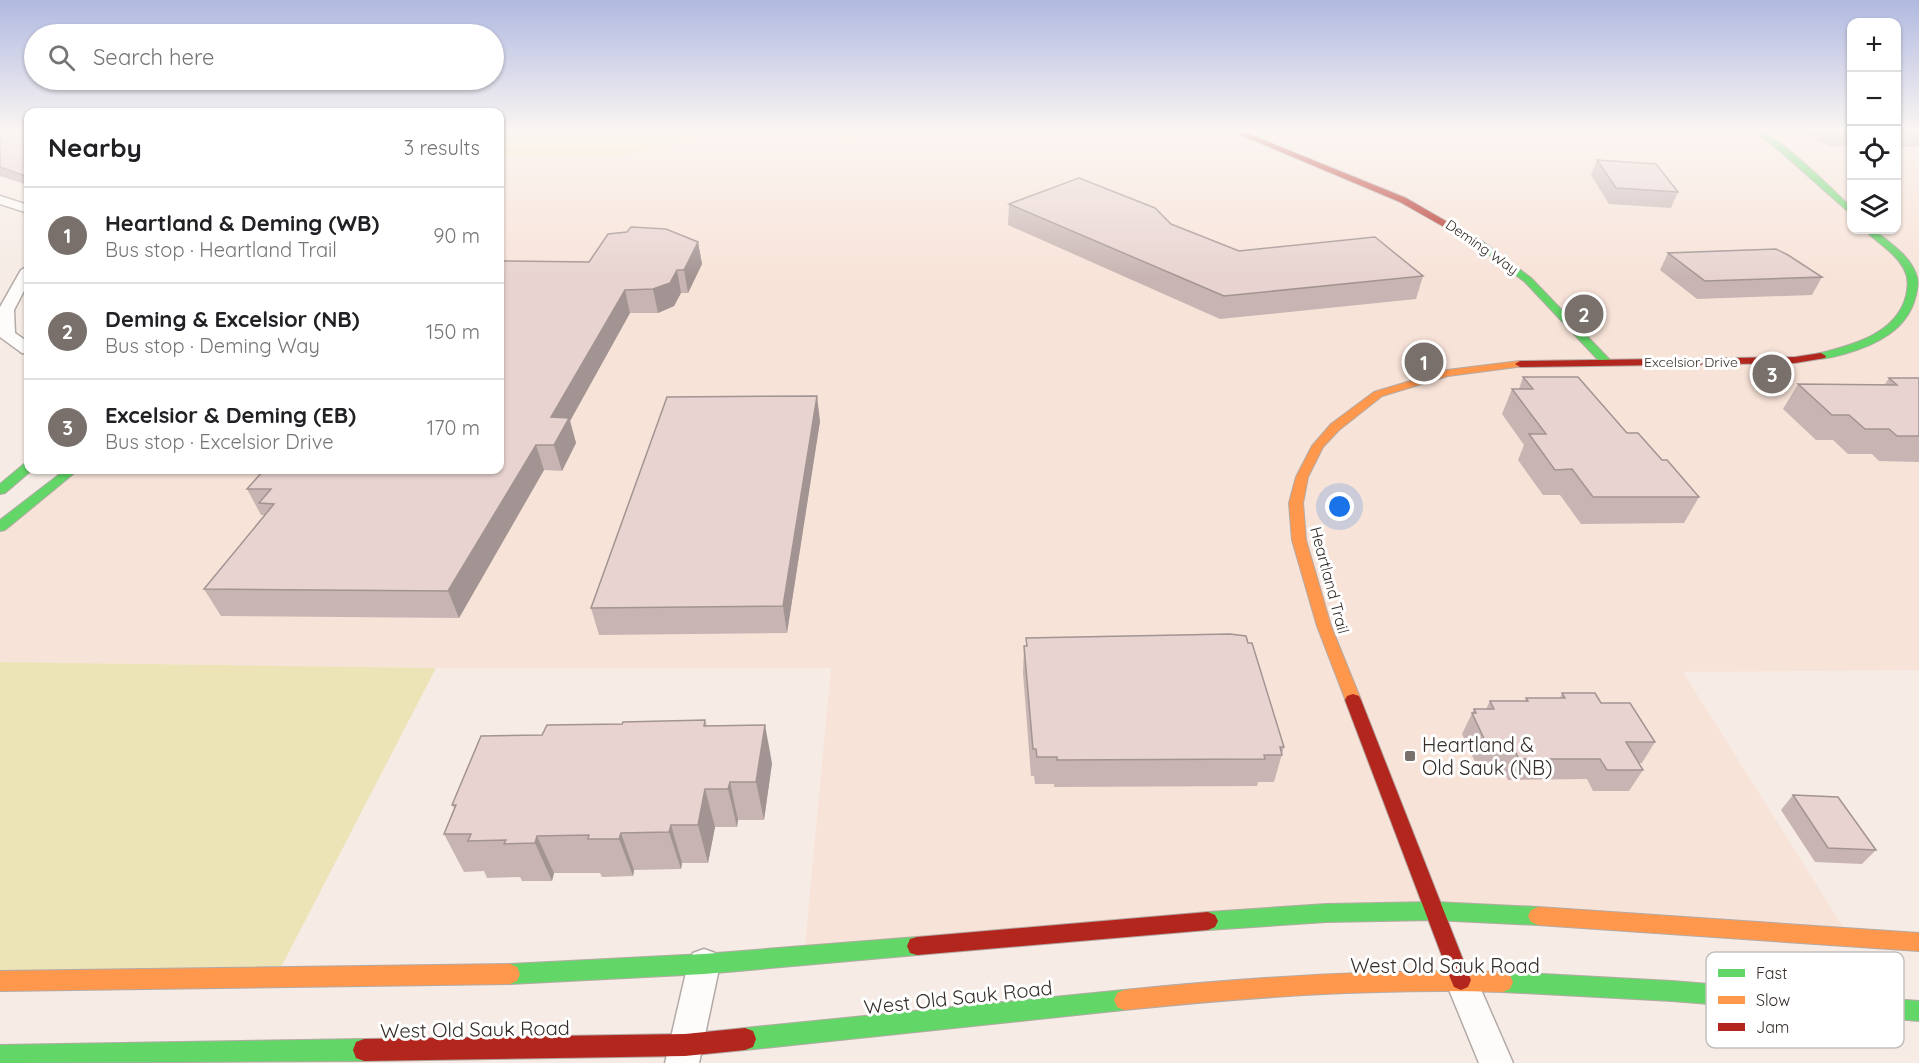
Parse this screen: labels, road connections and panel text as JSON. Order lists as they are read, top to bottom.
{
  "streets": {
    "street": [
      "Deming Way",
      "Excelsior Drive",
      "Heartland Trail",
      "West Old Sauk Road"
    ]
  },
  "crossings": [
    ["Deming Way", "Excelsior Drive"],
    ["Deming Way", "Heartland Trail"],
    ["Excelsior Drive", "Heartland Trail"],
    ["Heartland Trail", "West Old Sauk Road"]
  ],
  "places": {
    "transit": ["Heartland & Old Sauk (NB)"]
  },
  "legend": ["Fast", "Slow", "Jam"],
  "page": {
    "map_buttons": ["+", "−"],
    "search": "Search here",
    "heading": ["Nearby", "3 results"],
    "list": [
      {
        "mark": "1",
        "name": "Heartland & Deming (WB)",
        "note": "Bus stop · Heartland Trail",
        "value": "90 m"
      },
      {
        "mark": "2",
        "name": "Deming & Excelsior (NB)",
        "note": "Bus stop · Deming Way",
        "value": "150 m"
      },
      {
        "mark": "3",
        "name": "Excelsior & Deming (EB)",
        "note": "Bus stop · Excelsior Drive",
        "value": "170 m"
      }
    ],
    "pins": ["2", "1", "3"]
  }
}
